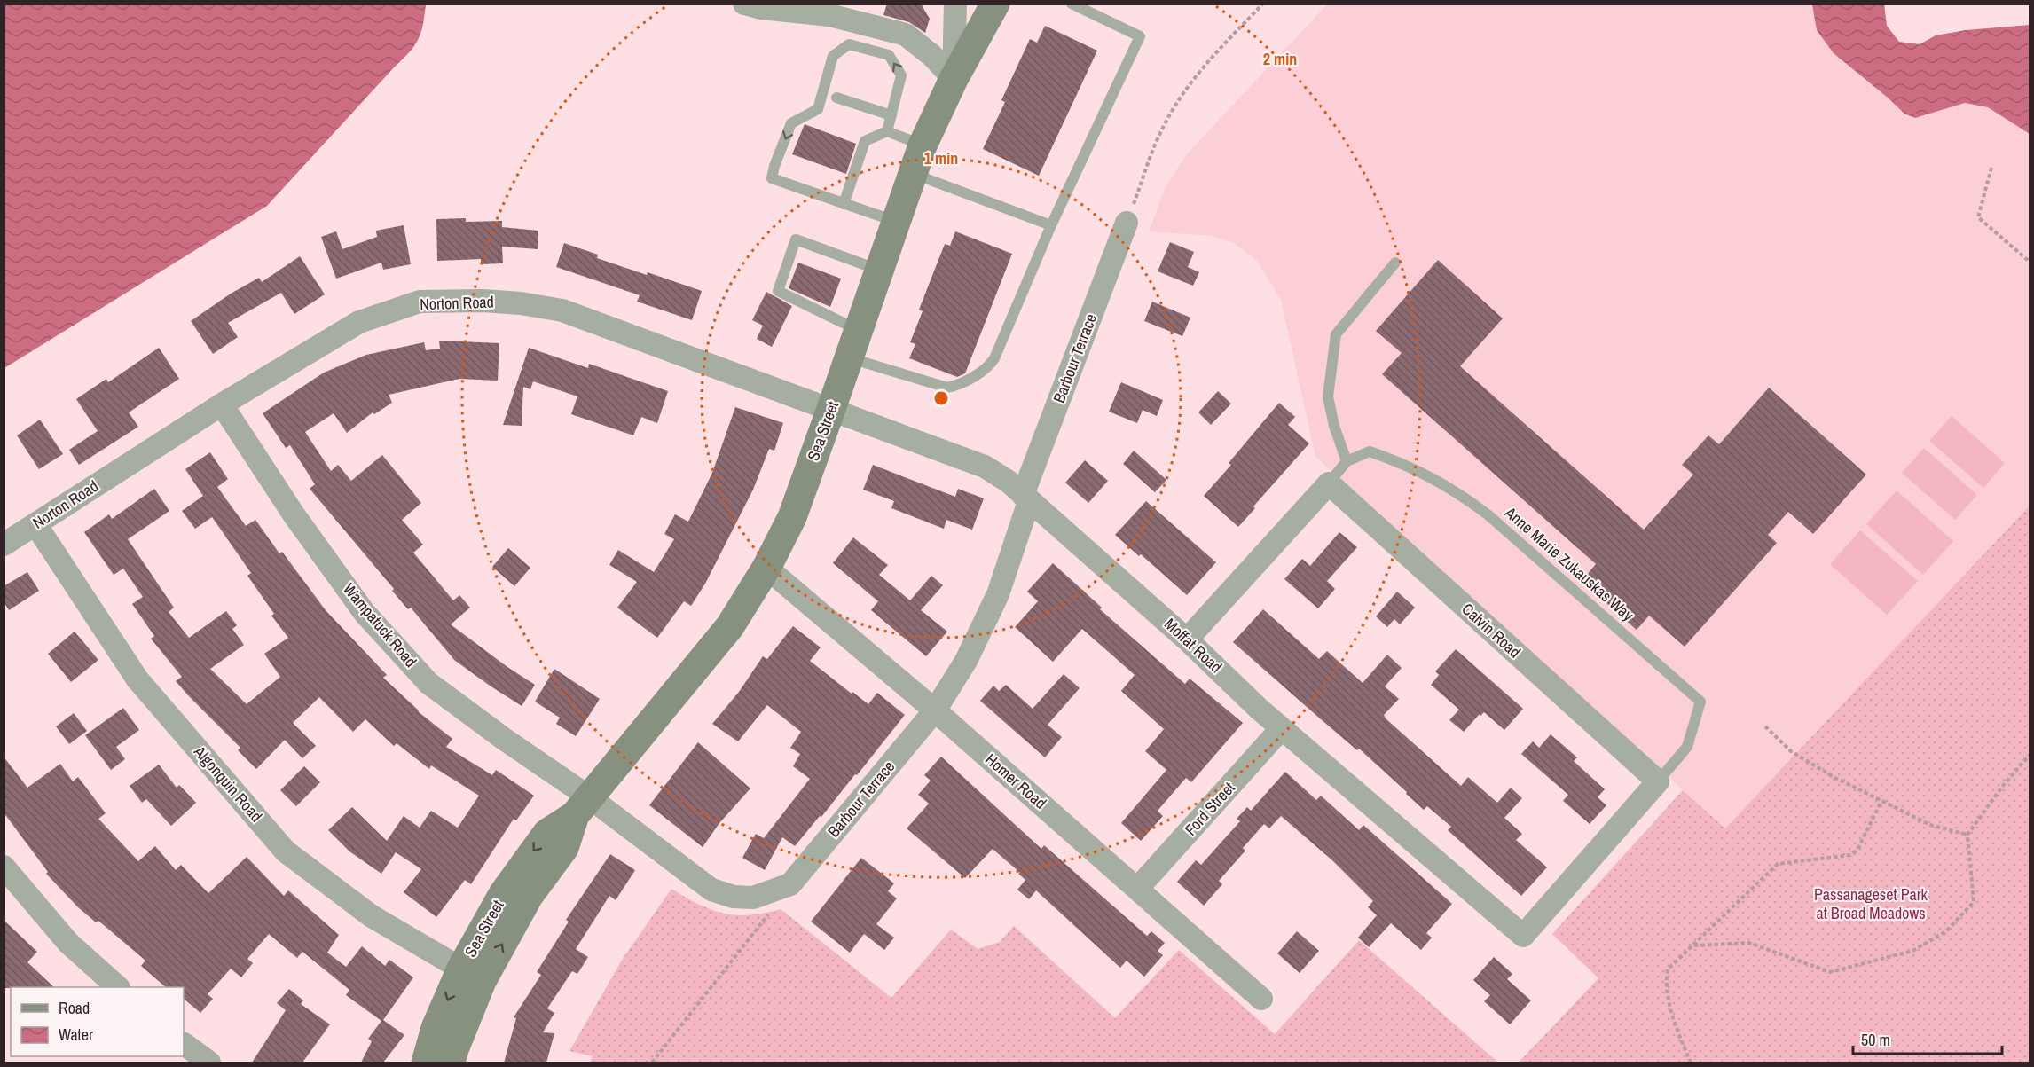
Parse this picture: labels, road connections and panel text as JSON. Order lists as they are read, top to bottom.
{
  "streets": {
    "main road": ["Sea Street"],
    "street": [
      "Norton Road",
      "Barbour Terrace",
      "Wampatuck Road",
      "Calvin Road",
      "Moffat Road",
      "Homer Road",
      "Algonquin Road",
      "Ford Street"
    ],
    "lane": ["Anne Marie Zukauskas Way"]
  },
  "crossings": [
    ["Norton Road", "Sea Street"],
    ["Norton Road", "Wampatuck Road"],
    ["Norton Road", "Moffat Road"],
    ["Norton Road", "Algonquin Road"],
    ["Barbour Terrace", "Moffat Road"],
    ["Barbour Terrace", "Homer Road"],
    ["Sea Street", "Wampatuck Road"],
    ["Sea Street", "Moffat Road"],
    ["Sea Street", "Homer Road"],
    ["Sea Street", "Algonquin Road"],
    ["Anne Marie Zukauskas Way", "Calvin Road"],
    ["Anne Marie Zukauskas Way", "Moffat Road"],
    ["Calvin Road", "Moffat Road"],
    ["Moffat Road", "Ford Street"],
    ["Homer Road", "Ford Street"]
  ],
  "parks": ["Passanageset Park at Broad Meadows"],
  "legend": ["Road", "Water"],
  "scale_bar": "50 m",
  "rings": ["2 min", "1 min"]
}
